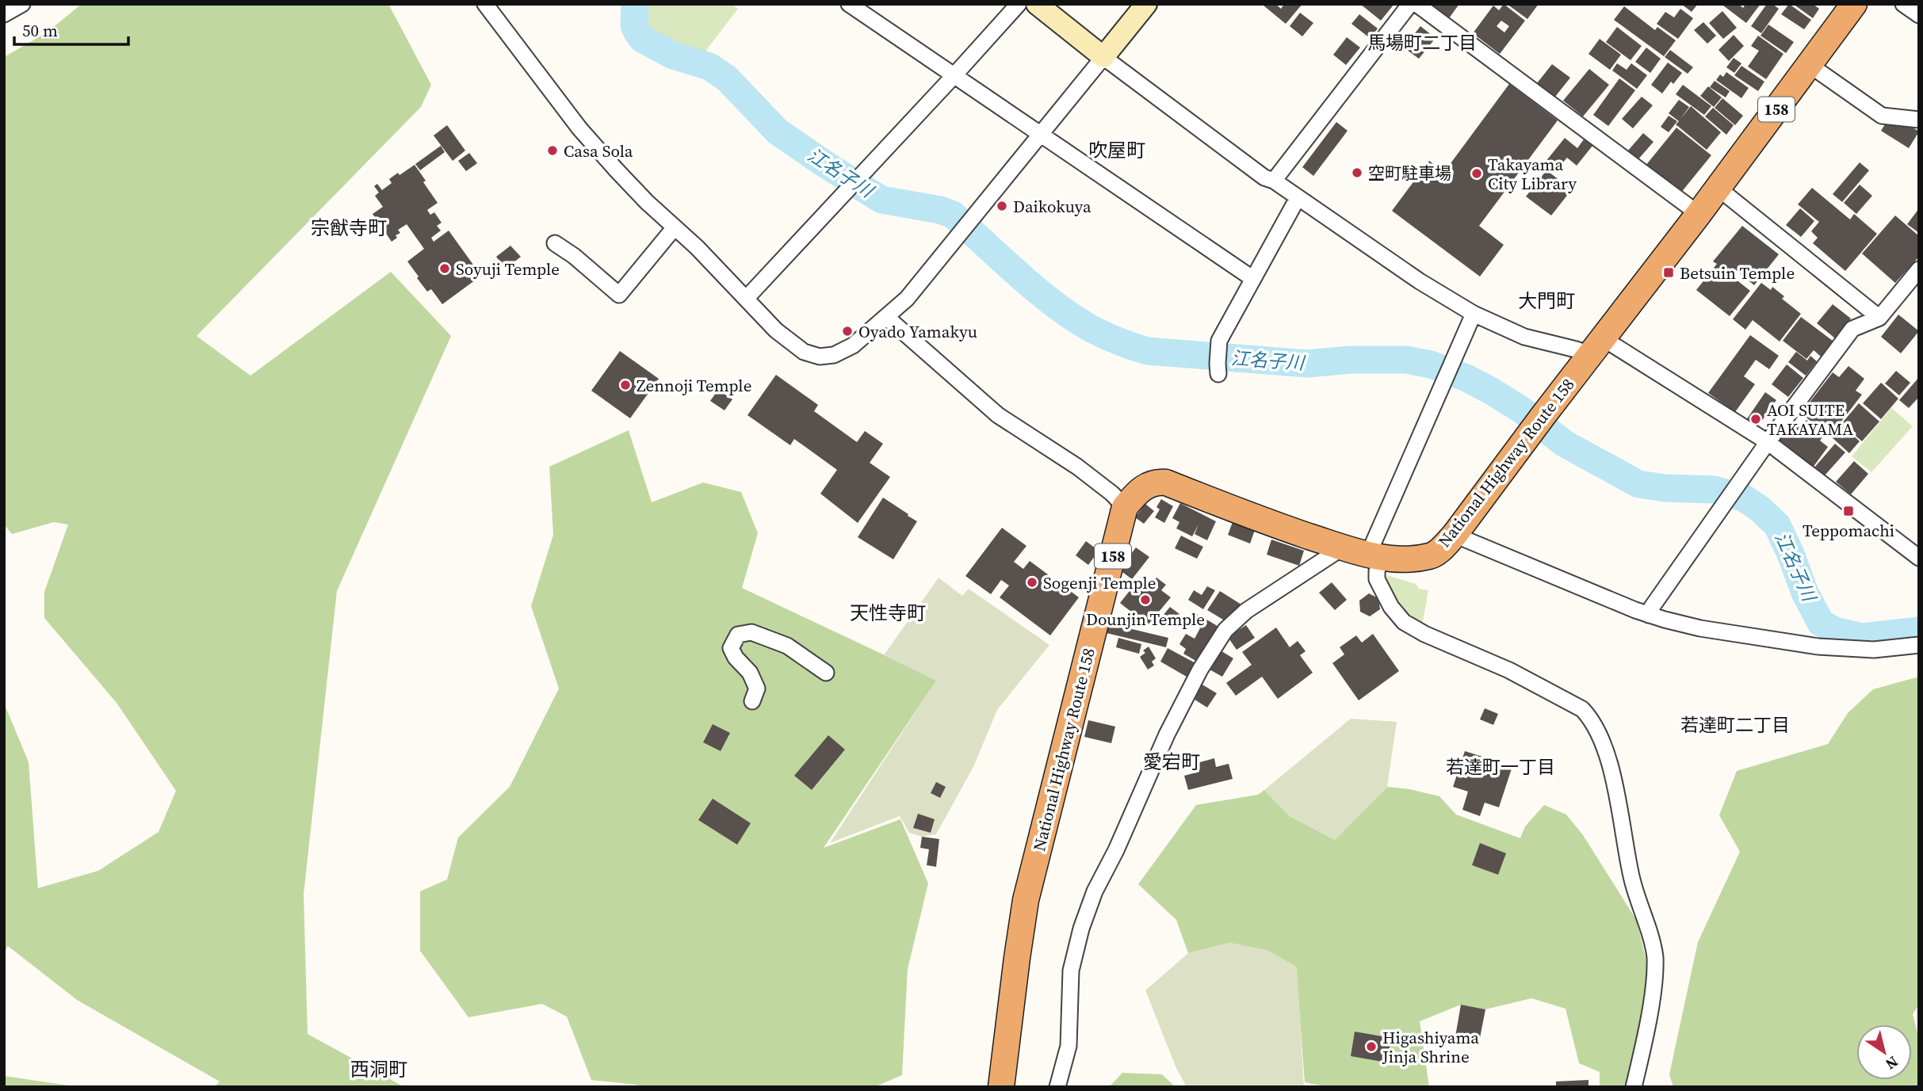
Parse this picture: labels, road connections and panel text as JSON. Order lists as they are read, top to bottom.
{
  "streets": {
    "highway": ["158", "National Highway Route 158"]
  },
  "districts": [
    "馬場町二丁目",
    "吹屋町",
    "宗猷寺町",
    "大門町",
    "天性寺町",
    "若達町二丁目",
    "愛宕町",
    "若達町一丁目",
    "西洞町"
  ],
  "water": ["江名子川"],
  "places": {
    "other": [
      "Casa Sola",
      "空町駐車場",
      "Takayama City Library",
      "Daikokuya",
      "Soyuji Temple",
      "Oyado Yamakyu",
      "Zennoji Temple",
      "AOI SUITE TAKAYAMA",
      "Sogenji Temple",
      "Dounjin Temple",
      "Higashiyama Jinja Shrine"
    ],
    "transit": ["Betsuin Temple", "Teppomachi"]
  },
  "scale_bar": "50 m",
  "north": "bottom right"
}
